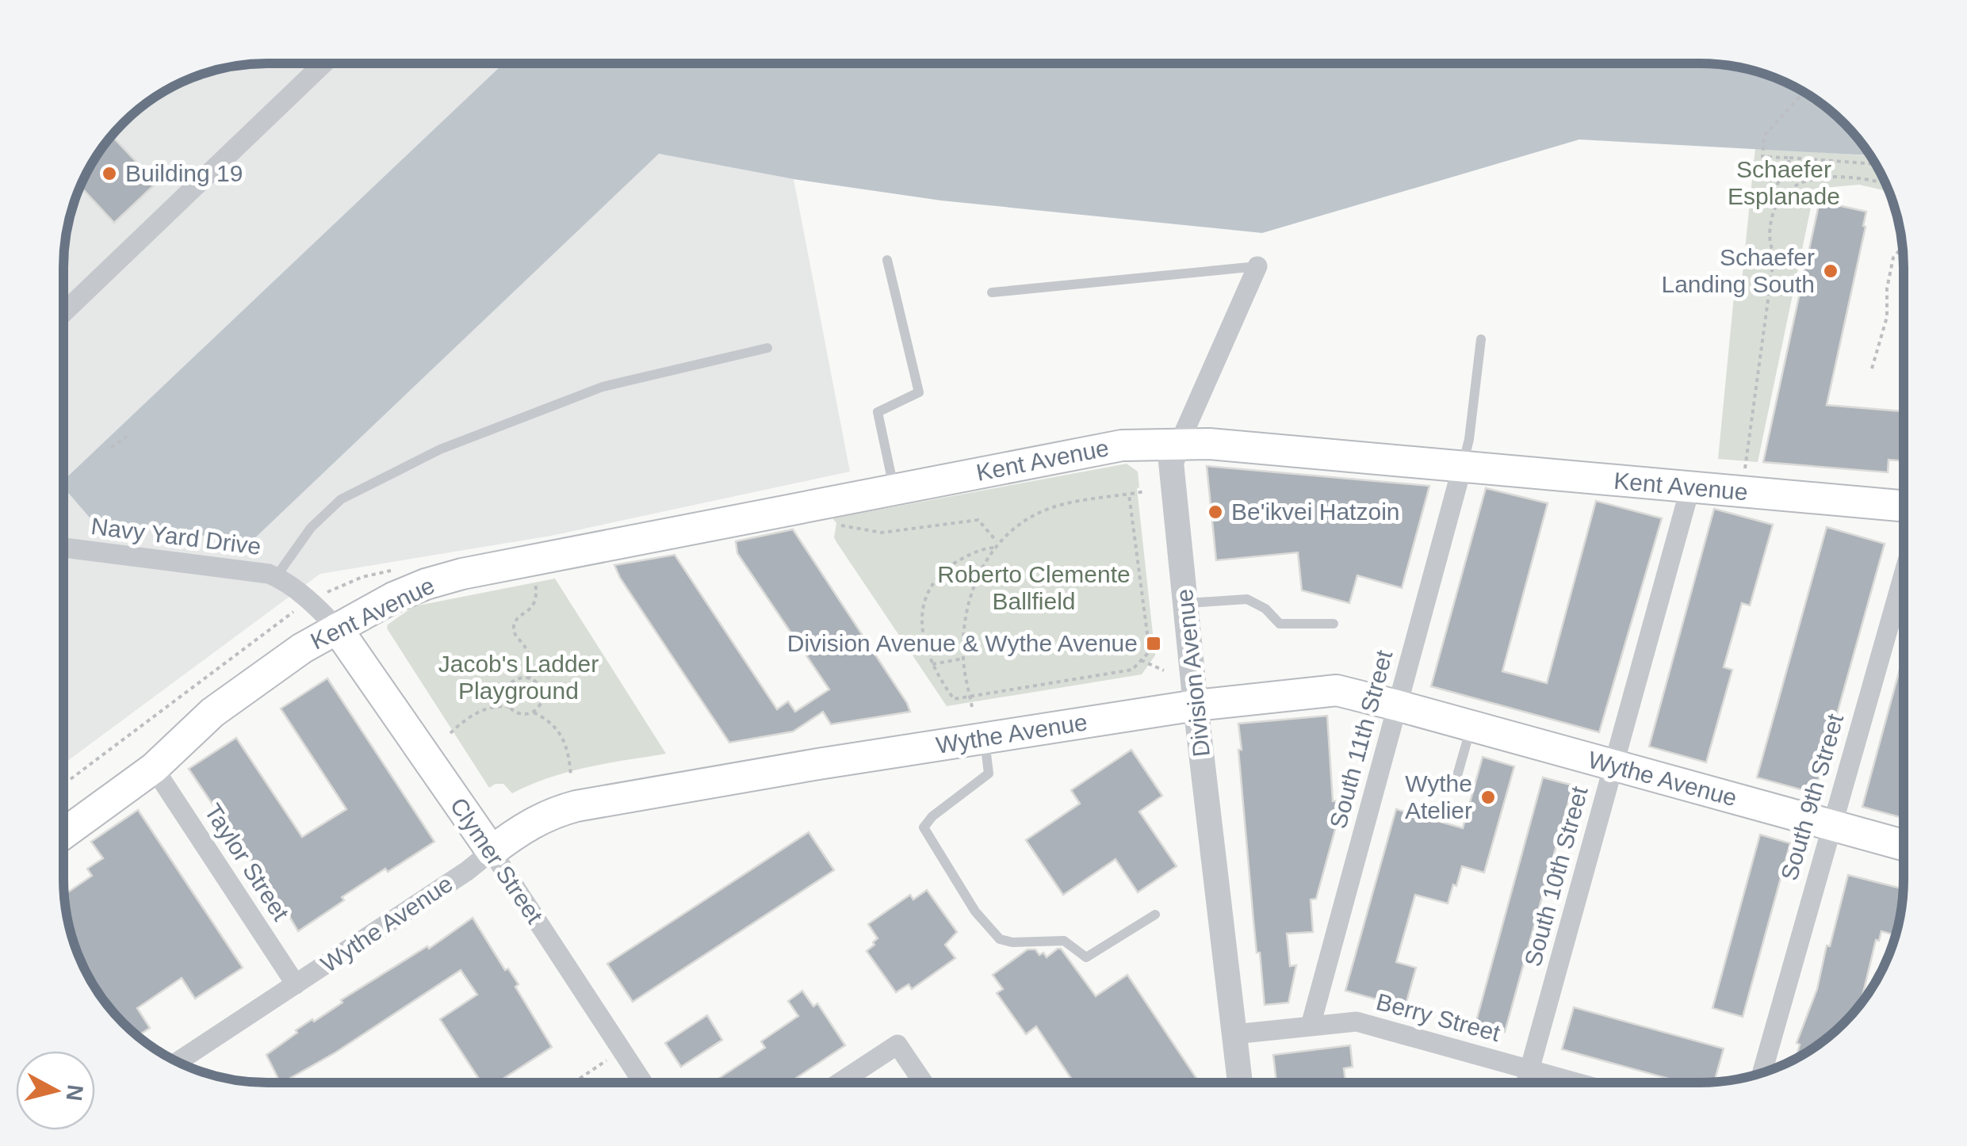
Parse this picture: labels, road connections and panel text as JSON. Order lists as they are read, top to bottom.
{
  "streets": {
    "main road": ["Kent Avenue", "Wythe Avenue", "Clymer Street"],
    "street": [
      "Navy Yard Drive",
      "Division Avenue",
      "South 11th Street",
      "South 9th Street",
      "Taylor Street",
      "South 10th Street",
      "Berry Street"
    ]
  },
  "crossings": [
    ["Kent Avenue", "Navy Yard Drive"],
    ["Kent Avenue", "Division Avenue"],
    ["Kent Avenue", "South 11th Street"],
    ["Kent Avenue", "Clymer Street"],
    ["Kent Avenue", "Taylor Street"],
    ["Kent Avenue", "South 10th Street"],
    ["Navy Yard Drive", "Clymer Street"],
    ["Division Avenue", "Wythe Avenue"],
    ["Division Avenue", "Berry Street"],
    ["Wythe Avenue", "South 11th Street"],
    ["Wythe Avenue", "South 9th Street"],
    ["Wythe Avenue", "Clymer Street"],
    ["Wythe Avenue", "Taylor Street"],
    ["Wythe Avenue", "South 10th Street"],
    ["South 11th Street", "Berry Street"],
    ["South 10th Street", "Berry Street"]
  ],
  "parks": ["Schaefer Esplanade", "Roberto Clemente Ballfield", "Jacob's Ladder Playground"],
  "places": {
    "other": [
      "Building 19",
      "Schaefer Landing South",
      "Be'ikvei Hatzoin",
      "Wythe Atelier"
    ],
    "transit": ["Division Avenue & Wythe Avenue"]
  },
  "north": "right"
}
